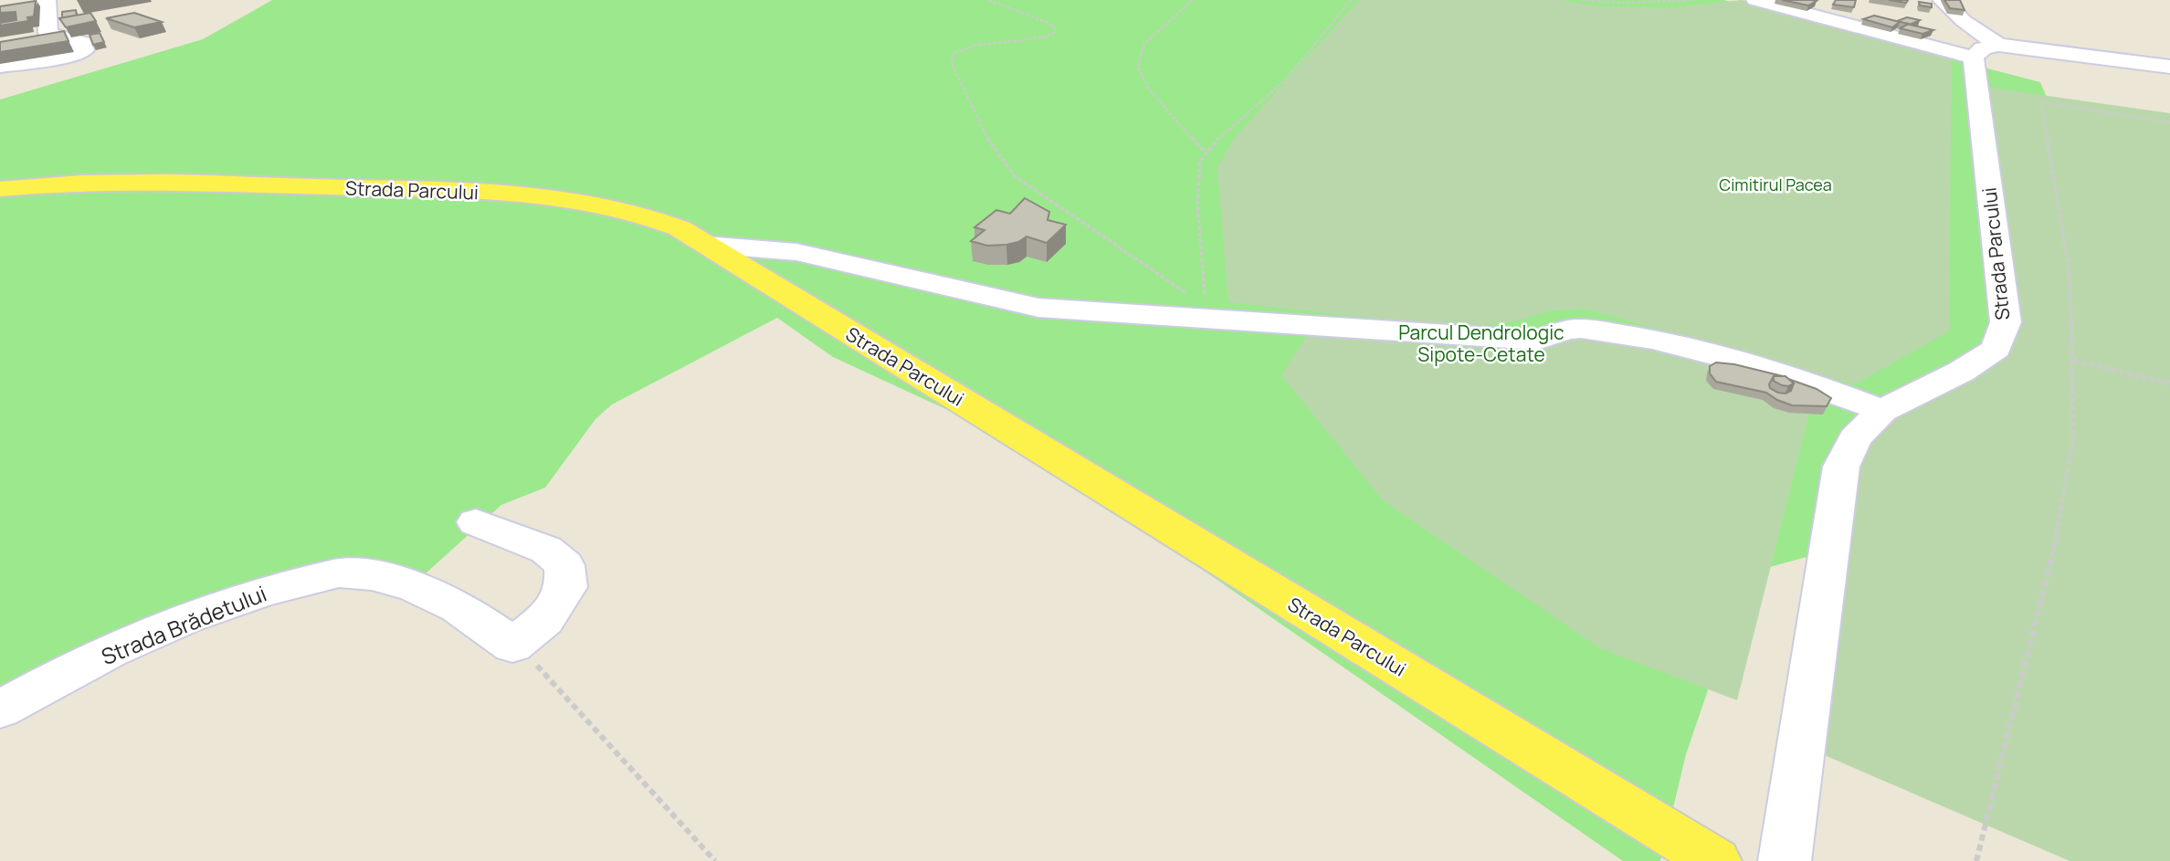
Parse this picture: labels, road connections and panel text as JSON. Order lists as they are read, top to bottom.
{
  "streets": {
    "main road": ["Strada Parcului"],
    "street": ["Strada Brădetului"]
  },
  "parks": ["Cimitirul Pacea", "Parcul Dendrologic Sipote-Cetate"]
}
